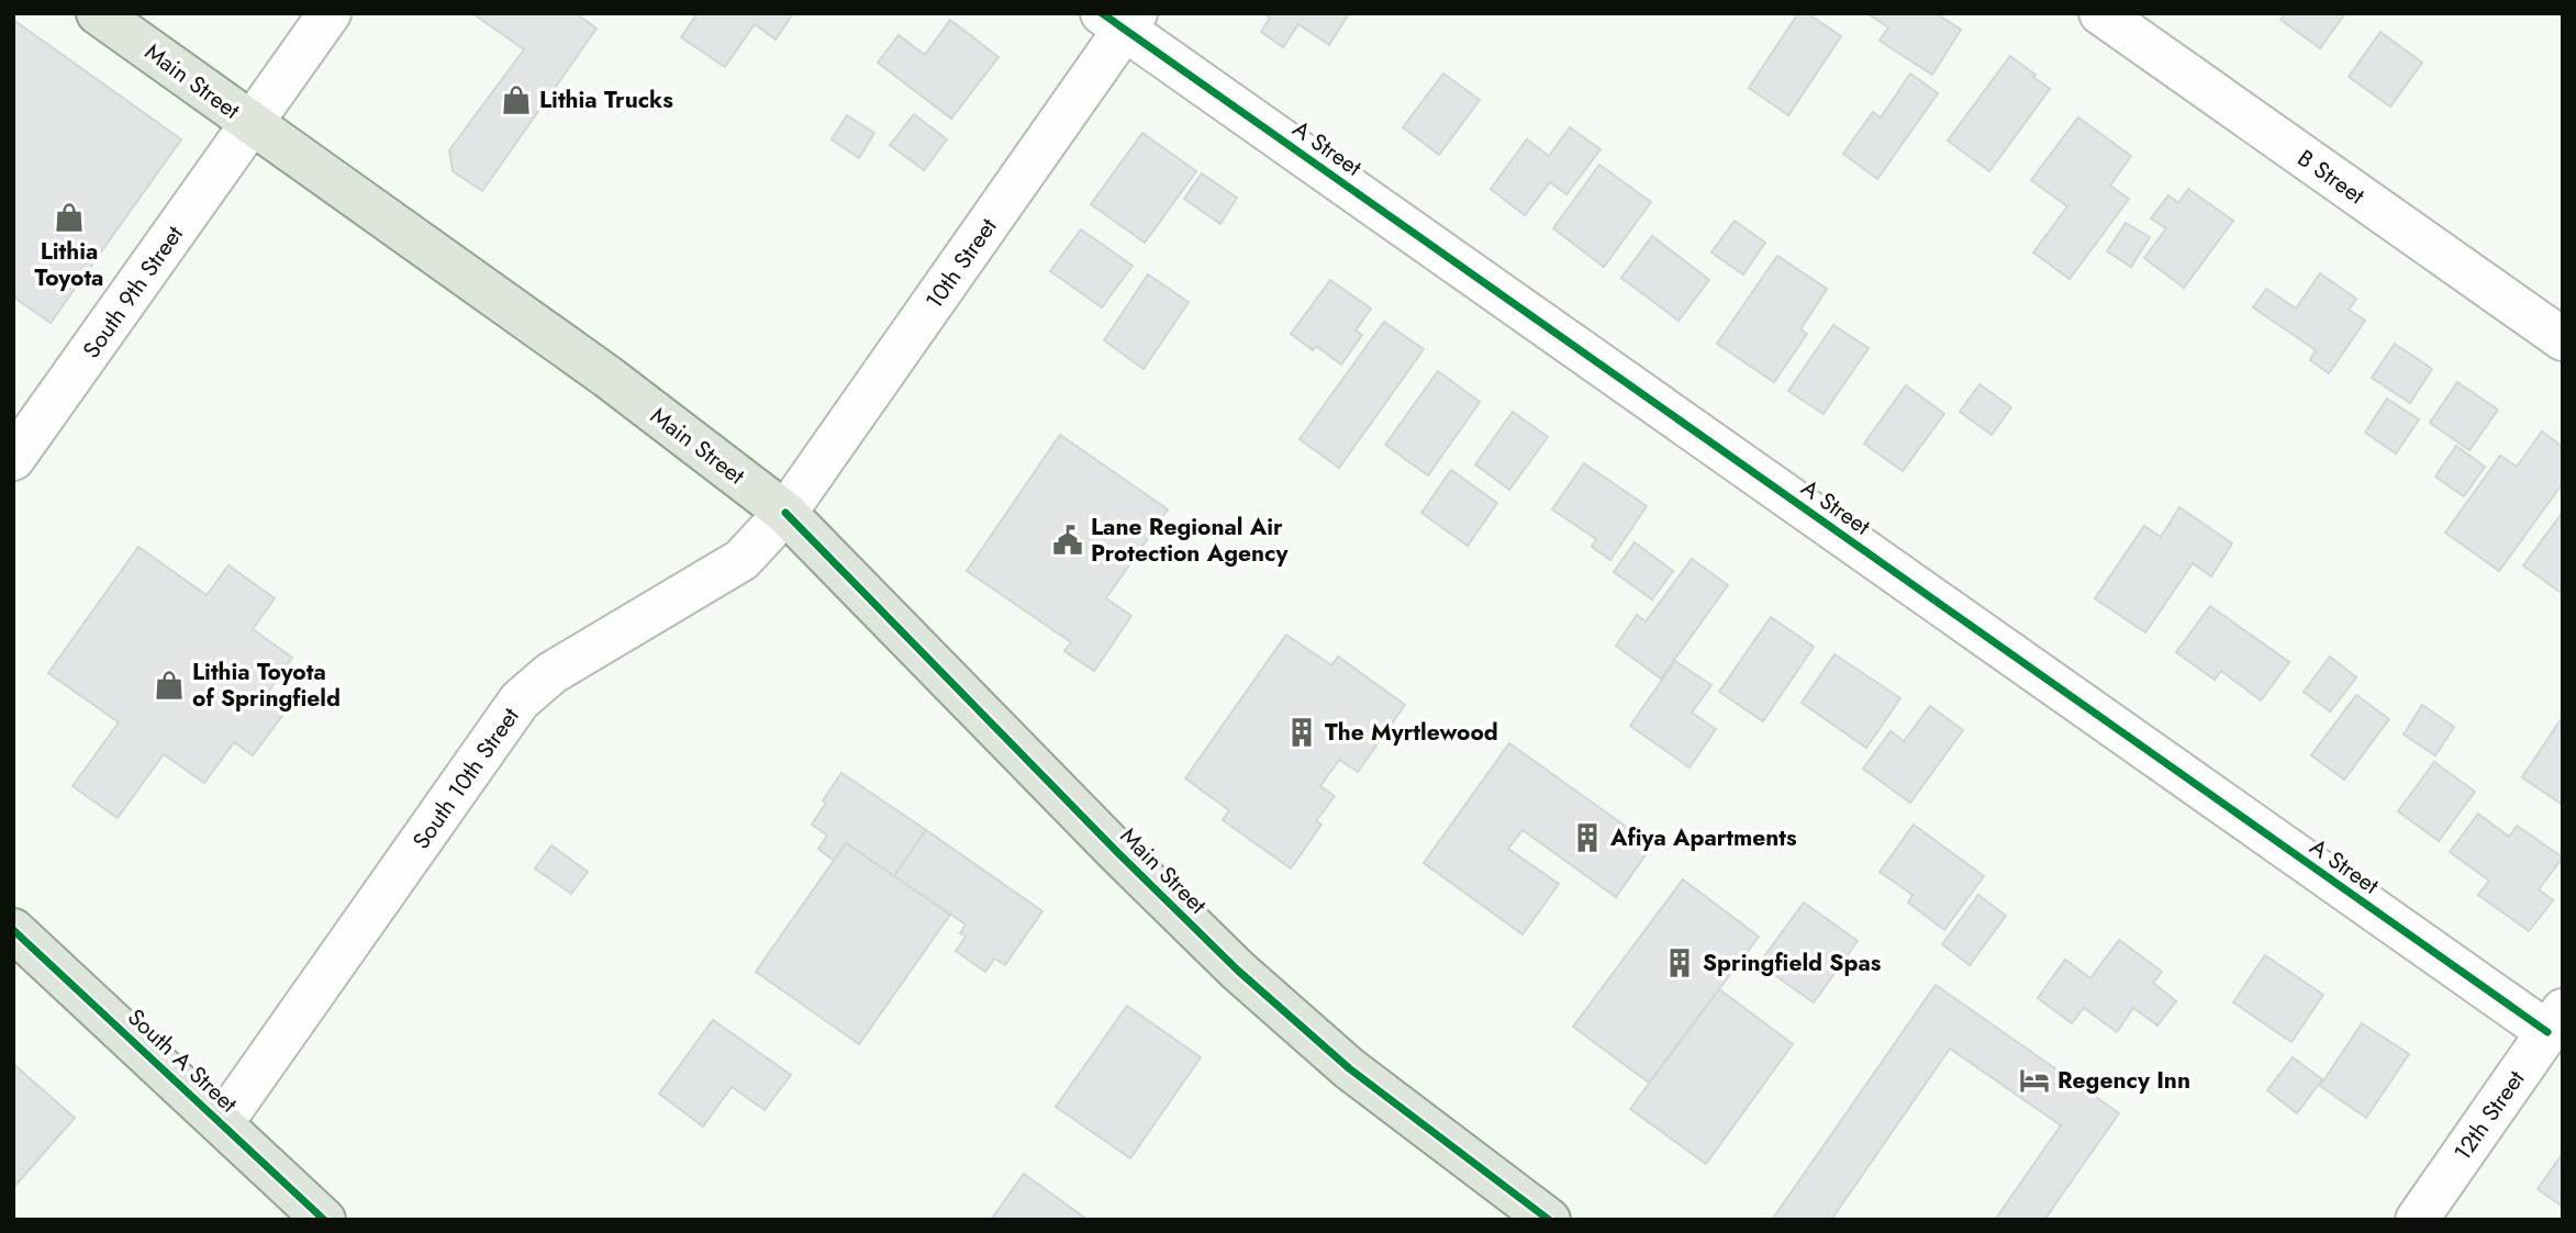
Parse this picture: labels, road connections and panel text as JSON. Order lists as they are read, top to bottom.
{
  "streets": {
    "main road": ["Main Street", "South A Street"],
    "street": [
      "A Street",
      "B Street",
      "10th Street",
      "South 9th Street",
      "South 10th Street",
      "12th Street"
    ]
  },
  "crossings": [
    ["Main Street", "10th Street"],
    ["Main Street", "South 9th Street"],
    ["Main Street", "South 10th Street"],
    ["A Street", "10th Street"],
    ["A Street", "12th Street"],
    ["10th Street", "South 10th Street"],
    ["South 10th Street", "South A Street"]
  ],
  "places": {
    "shop": ["Lithia Trucks", "Lithia Toyota", "Lithia Toyota of Springfield"],
    "public building": ["Lane Regional Air Protection Agency"],
    "building": ["The Myrtlewood", "Afiya Apartments", "Springfield Spas"],
    "hotel": ["Regency Inn"]
  }
}
